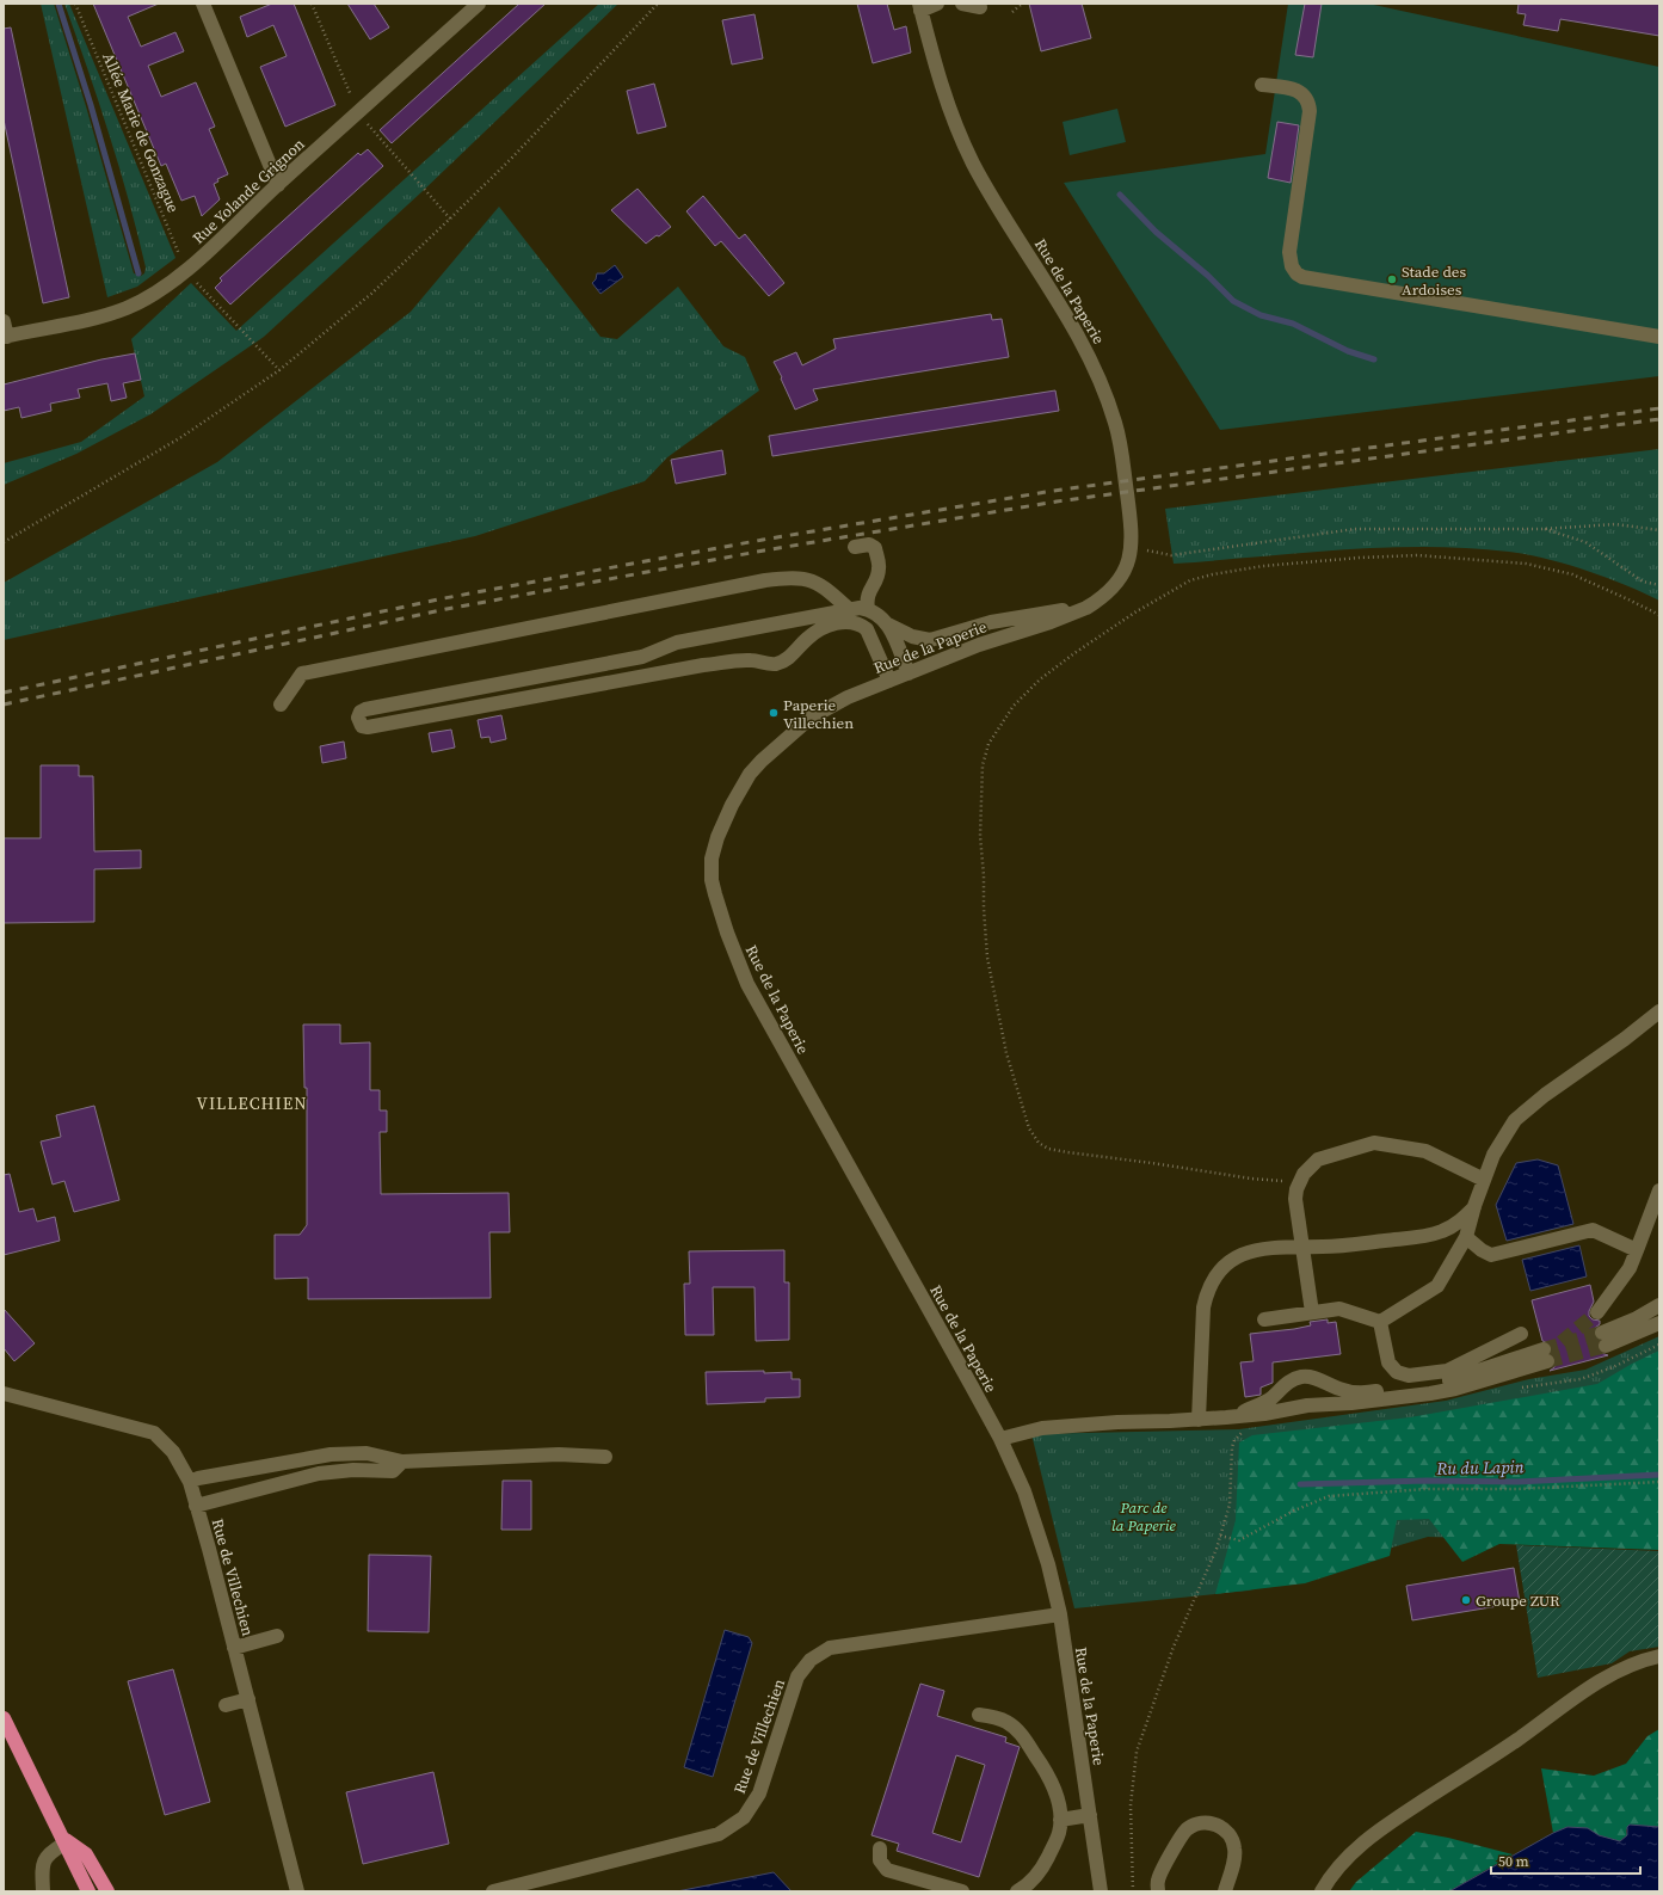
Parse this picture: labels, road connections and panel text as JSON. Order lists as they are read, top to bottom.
{
  "streets": {
    "street": ["Rue Yolande Grignon", "Rue de la Paperie", "Rue de Villechien"],
    "path": ["Allée Marie de Gonzague"]
  },
  "crossings": [
    ["Allée Marie de Gonzague", "Rue Yolande Grignon"],
    ["Rue de la Paperie", "Rue de Villechien"]
  ],
  "districts": ["VILLECHIEN"],
  "water": ["Ru du Lapin"],
  "parks": ["Parc de la Paperie"],
  "places": ["Stade des Ardoises", "Paperie Villechien", "Groupe ZUR"],
  "scale_bar": "50 m"
}
